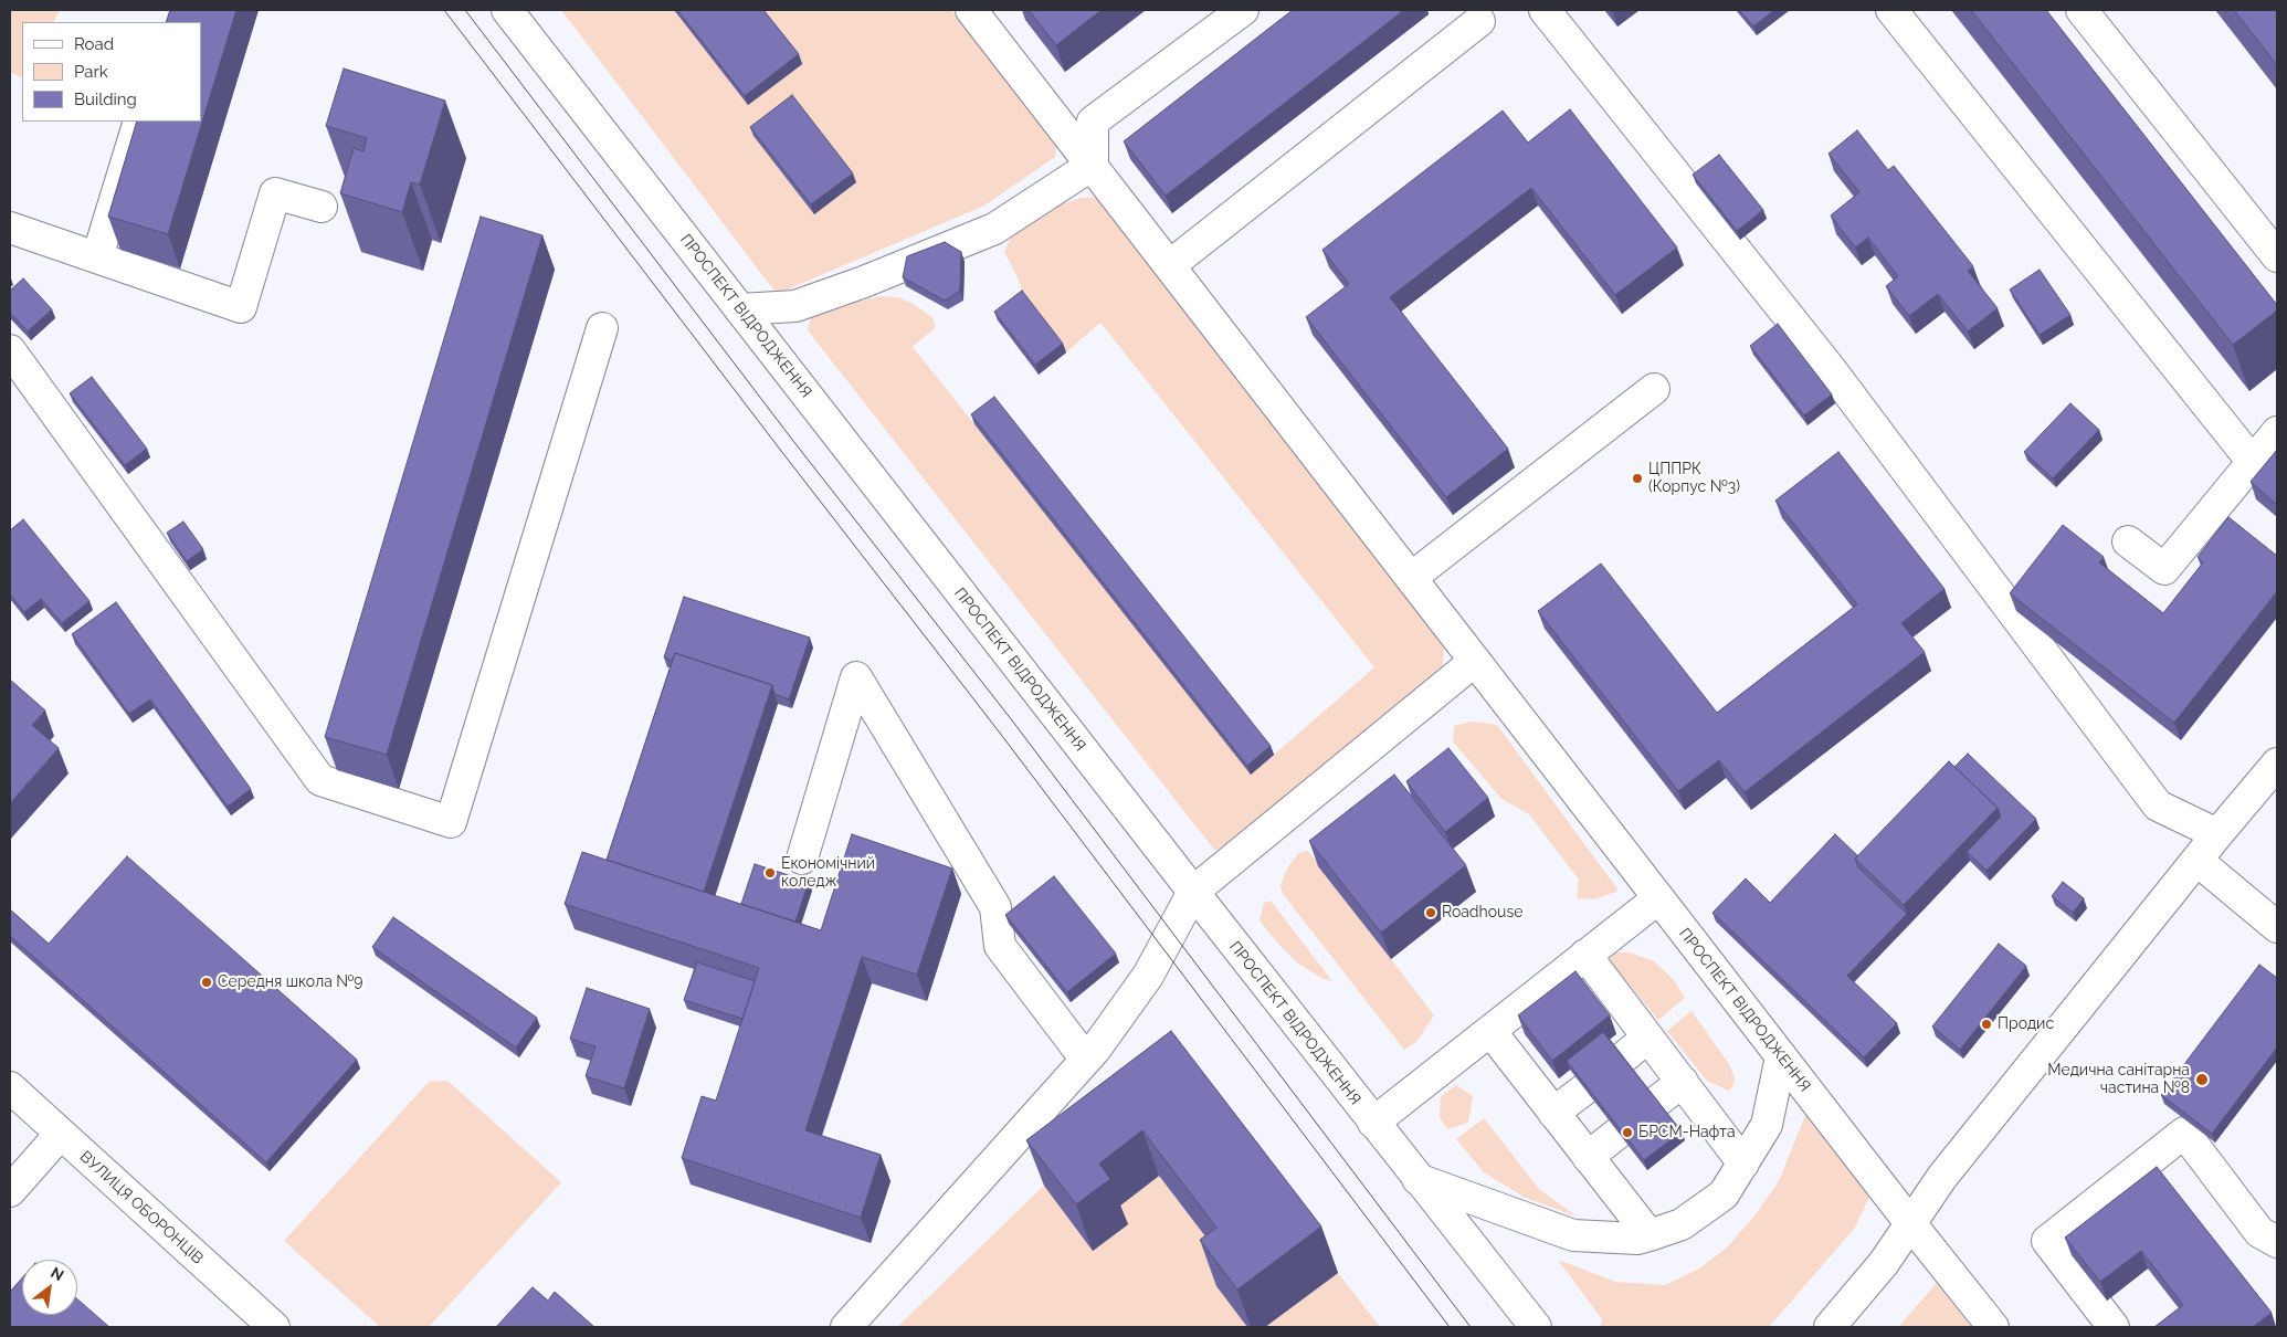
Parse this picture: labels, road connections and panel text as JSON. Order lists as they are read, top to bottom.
{
  "streets": {
    "main road": ["ПРОСПЕКТ ВІДРОДЖЕННЯ", "ВУЛИЦЯ ОБОРОНЦІВ"]
  },
  "places": [
    "ЦППРК (Корпус №3)",
    "Економічний коледж",
    "Roadhouse",
    "Середня школа №9",
    "Продис",
    "Медична санітарна частина №8",
    "БРСМ-Нафта"
  ],
  "legend": ["Road", "Park", "Building"],
  "north": "top right"
}
